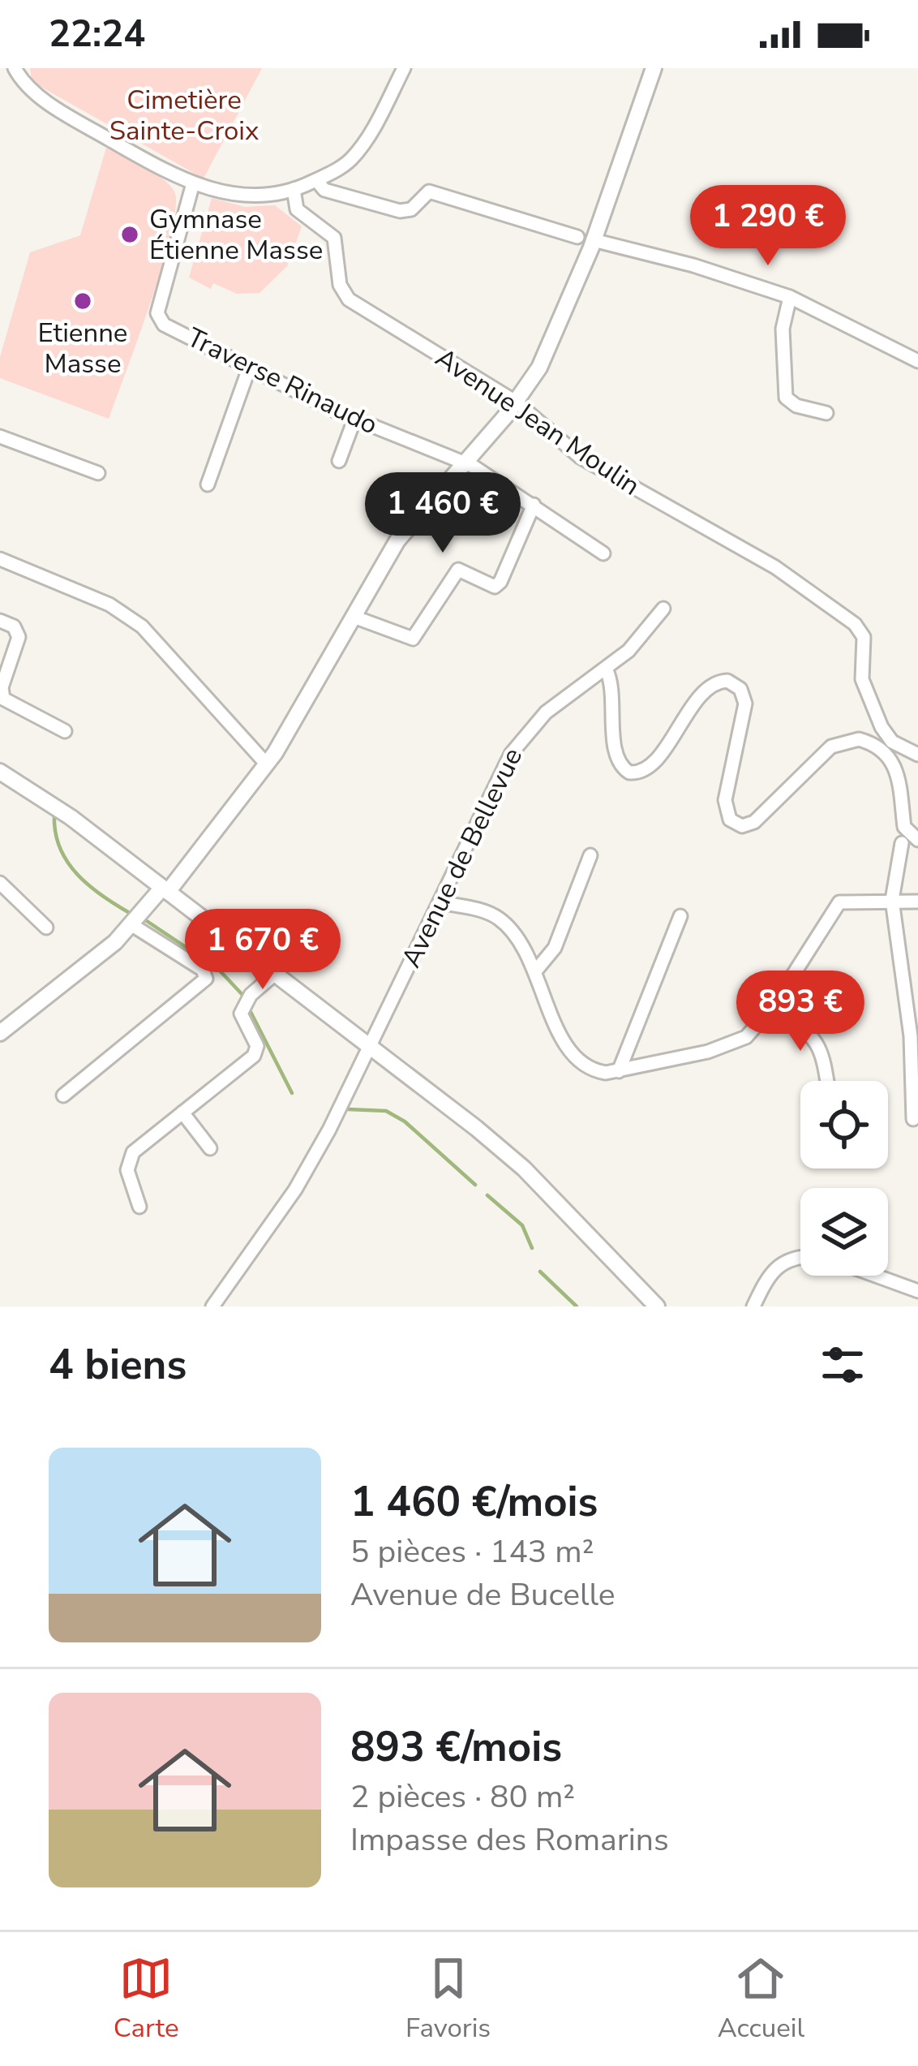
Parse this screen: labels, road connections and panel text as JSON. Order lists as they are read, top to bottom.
{
  "streets": {
    "street": ["Traverse Rinaudo", "Avenue Jean Moulin", "Avenue de Bellevue"]
  },
  "parks": ["Cimetière Sainte-Croix"],
  "places": ["Gymnase Étienne Masse", "Etienne Masse"],
  "page": {
    "status": "22:24",
    "price": [
      "1 290 €",
      "1 460 €",
      "1 670 €",
      "893 €"
    ],
    "heading": "4 biens",
    "list": [
      {
        "name": "1 460 €/mois",
        "note": "5 pièces · 143 m² · Avenue de Bucelle"
      },
      {
        "name": "893 €/mois",
        "note": "2 pièces · 80 m² · Impasse des Romarins"
      }
    ],
    "tabs": ["Carte", "Favoris", "Accueil"]
  }
}
